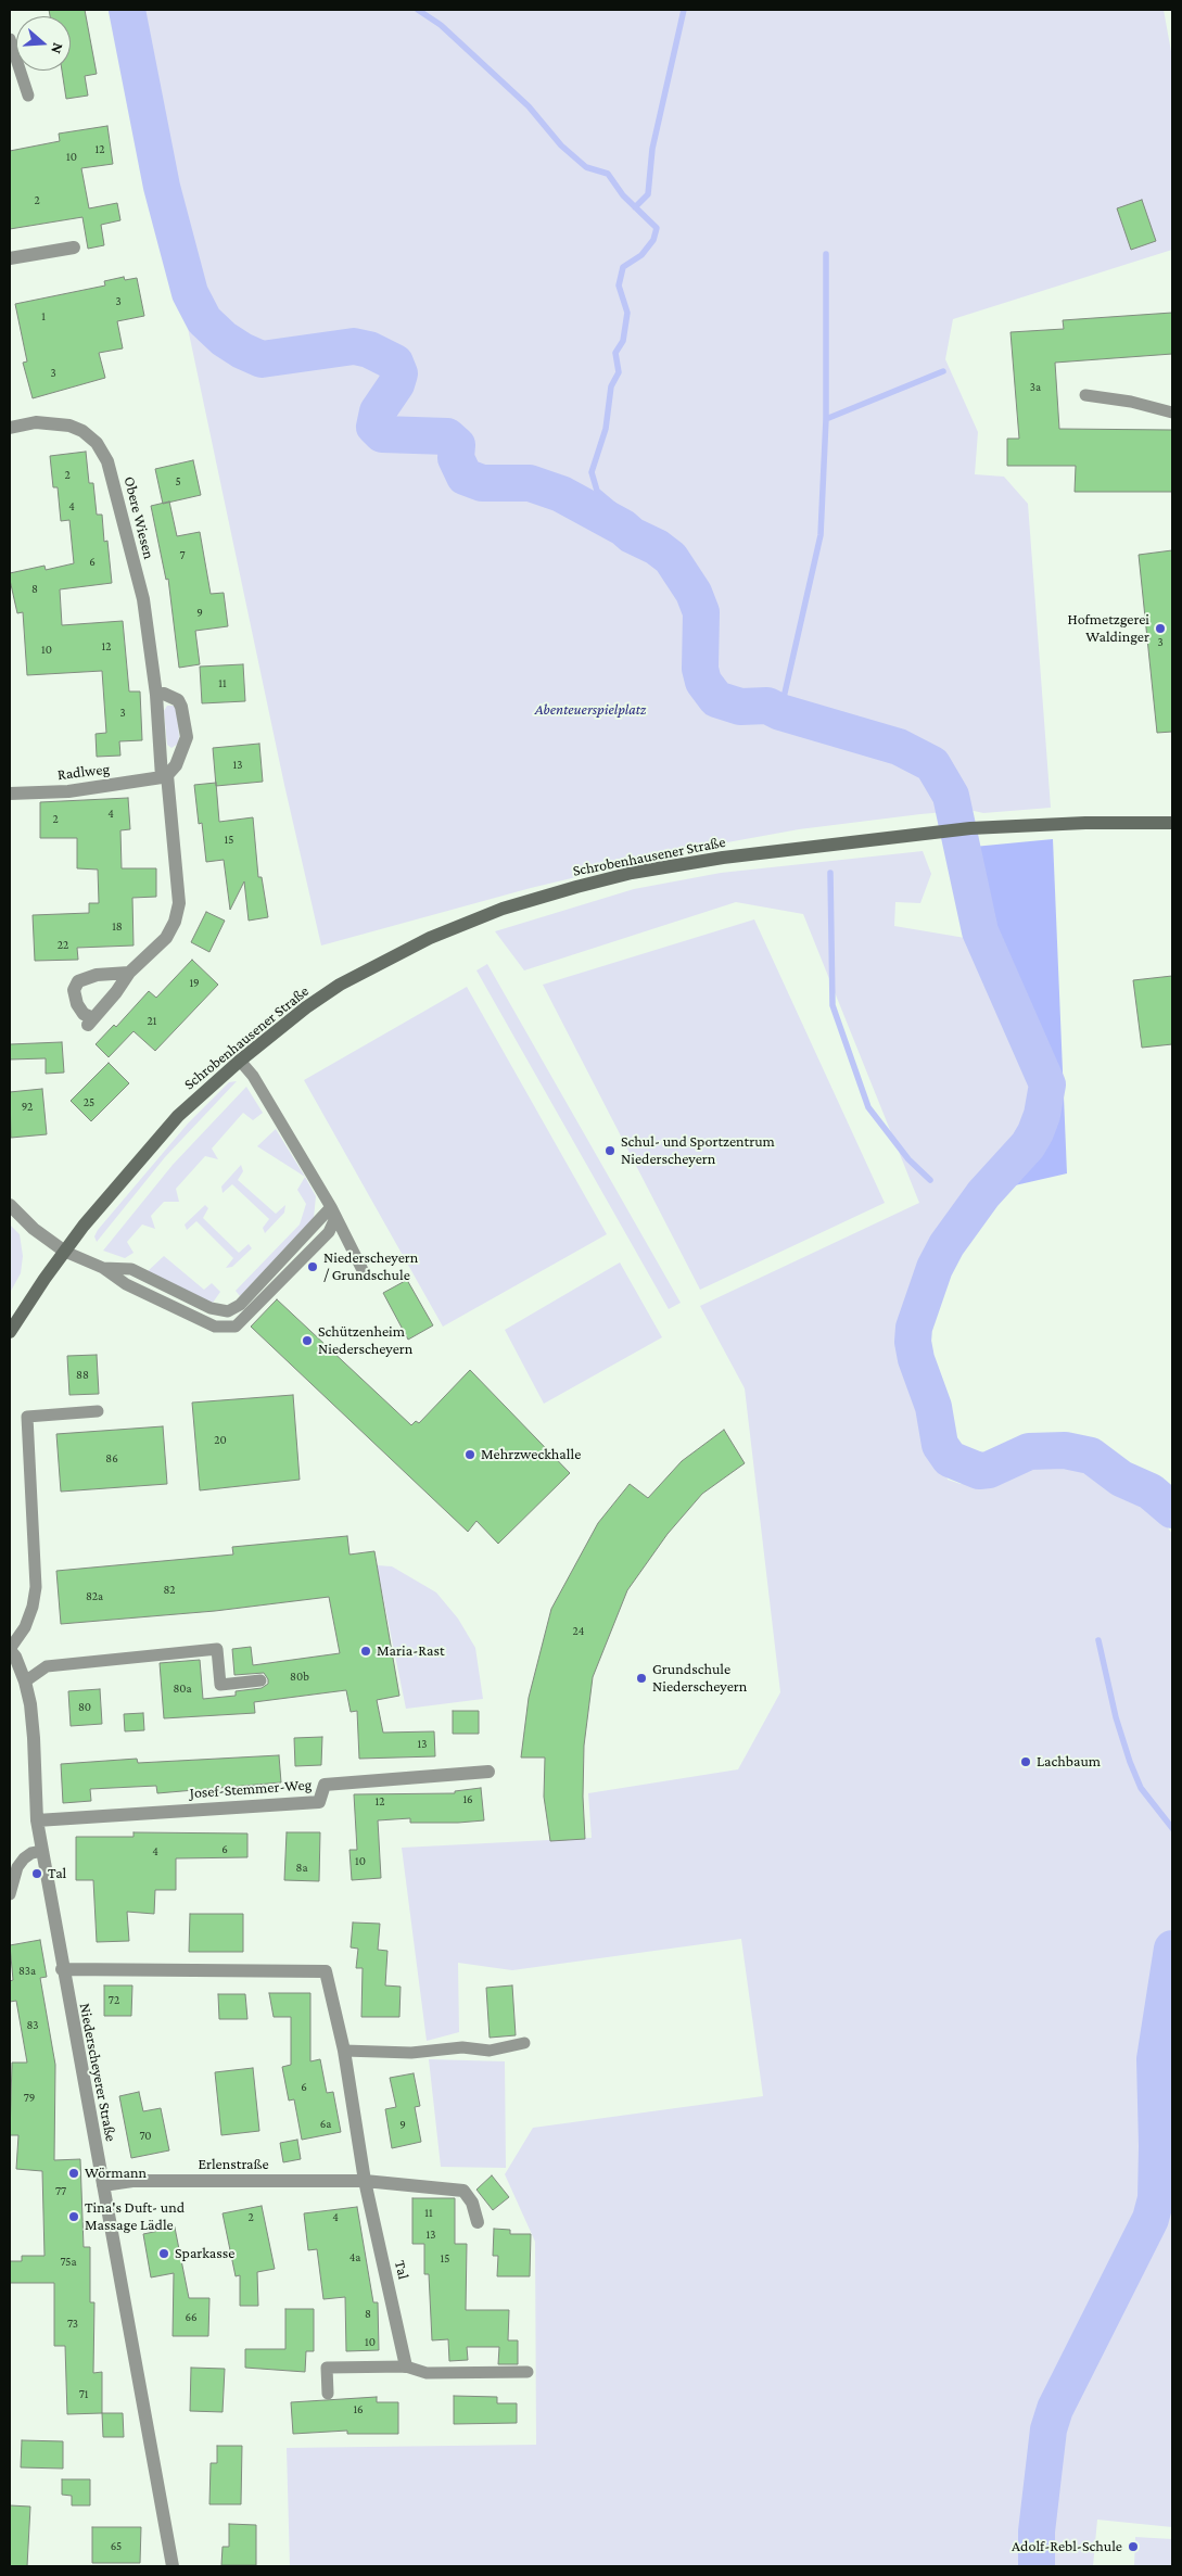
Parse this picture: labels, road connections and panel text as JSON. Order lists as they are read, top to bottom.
{
  "streets": {
    "main road": ["Schrobenhausener Straße"],
    "street": [
      "Obere Wiesen",
      "Radlweg",
      "Josef-Stemmer-Weg",
      "Niederscheyerer Straße",
      "Erlenstraße",
      "Tal"
    ]
  },
  "crossings": [
    ["Obere Wiesen", "Radlweg"],
    ["Josef-Stemmer-Weg", "Niederscheyerer Straße"],
    ["Niederscheyerer Straße", "Erlenstraße"],
    ["Niederscheyerer Straße", "Tal"],
    ["Erlenstraße", "Tal"]
  ],
  "parks": ["Abenteuerspielplatz"],
  "places": [
    "Hofmetzgerei Waldinger",
    "Schul- und Sportzentrum Niederscheyern",
    "Niederscheyern / Grundschule",
    "Schützenheim Niederscheyern",
    "Mehrzweckhalle",
    "Maria-Rast",
    "Grundschule Niederscheyern",
    "Lachbaum",
    "Tal",
    "Wörmann",
    "Tina's Duft- und Massage Lädle",
    "Sparkasse",
    "Adolf-Rebl-Schule"
  ],
  "house_numbers": [
    "12",
    "10",
    "2",
    "3",
    "1",
    "3",
    "3a",
    "2",
    "5",
    "4",
    "7",
    "6",
    "8",
    "9",
    "3",
    "12",
    "10",
    "11",
    "3",
    "13",
    "4",
    "2",
    "15",
    "18",
    "22",
    "19",
    "21",
    "25",
    "92",
    "88",
    "20",
    "86",
    "82",
    "82a",
    "24",
    "80b",
    "80a",
    "80",
    "13",
    "16",
    "12",
    "6",
    "4",
    "10",
    "8a",
    "83a",
    "72",
    "83",
    "6",
    "79",
    "6a",
    "9",
    "70",
    "77",
    "11",
    "2",
    "4",
    "13",
    "4a",
    "15",
    "75a",
    "8",
    "66",
    "73",
    "10",
    "71",
    "16",
    "65"
  ],
  "north": "right"
}
